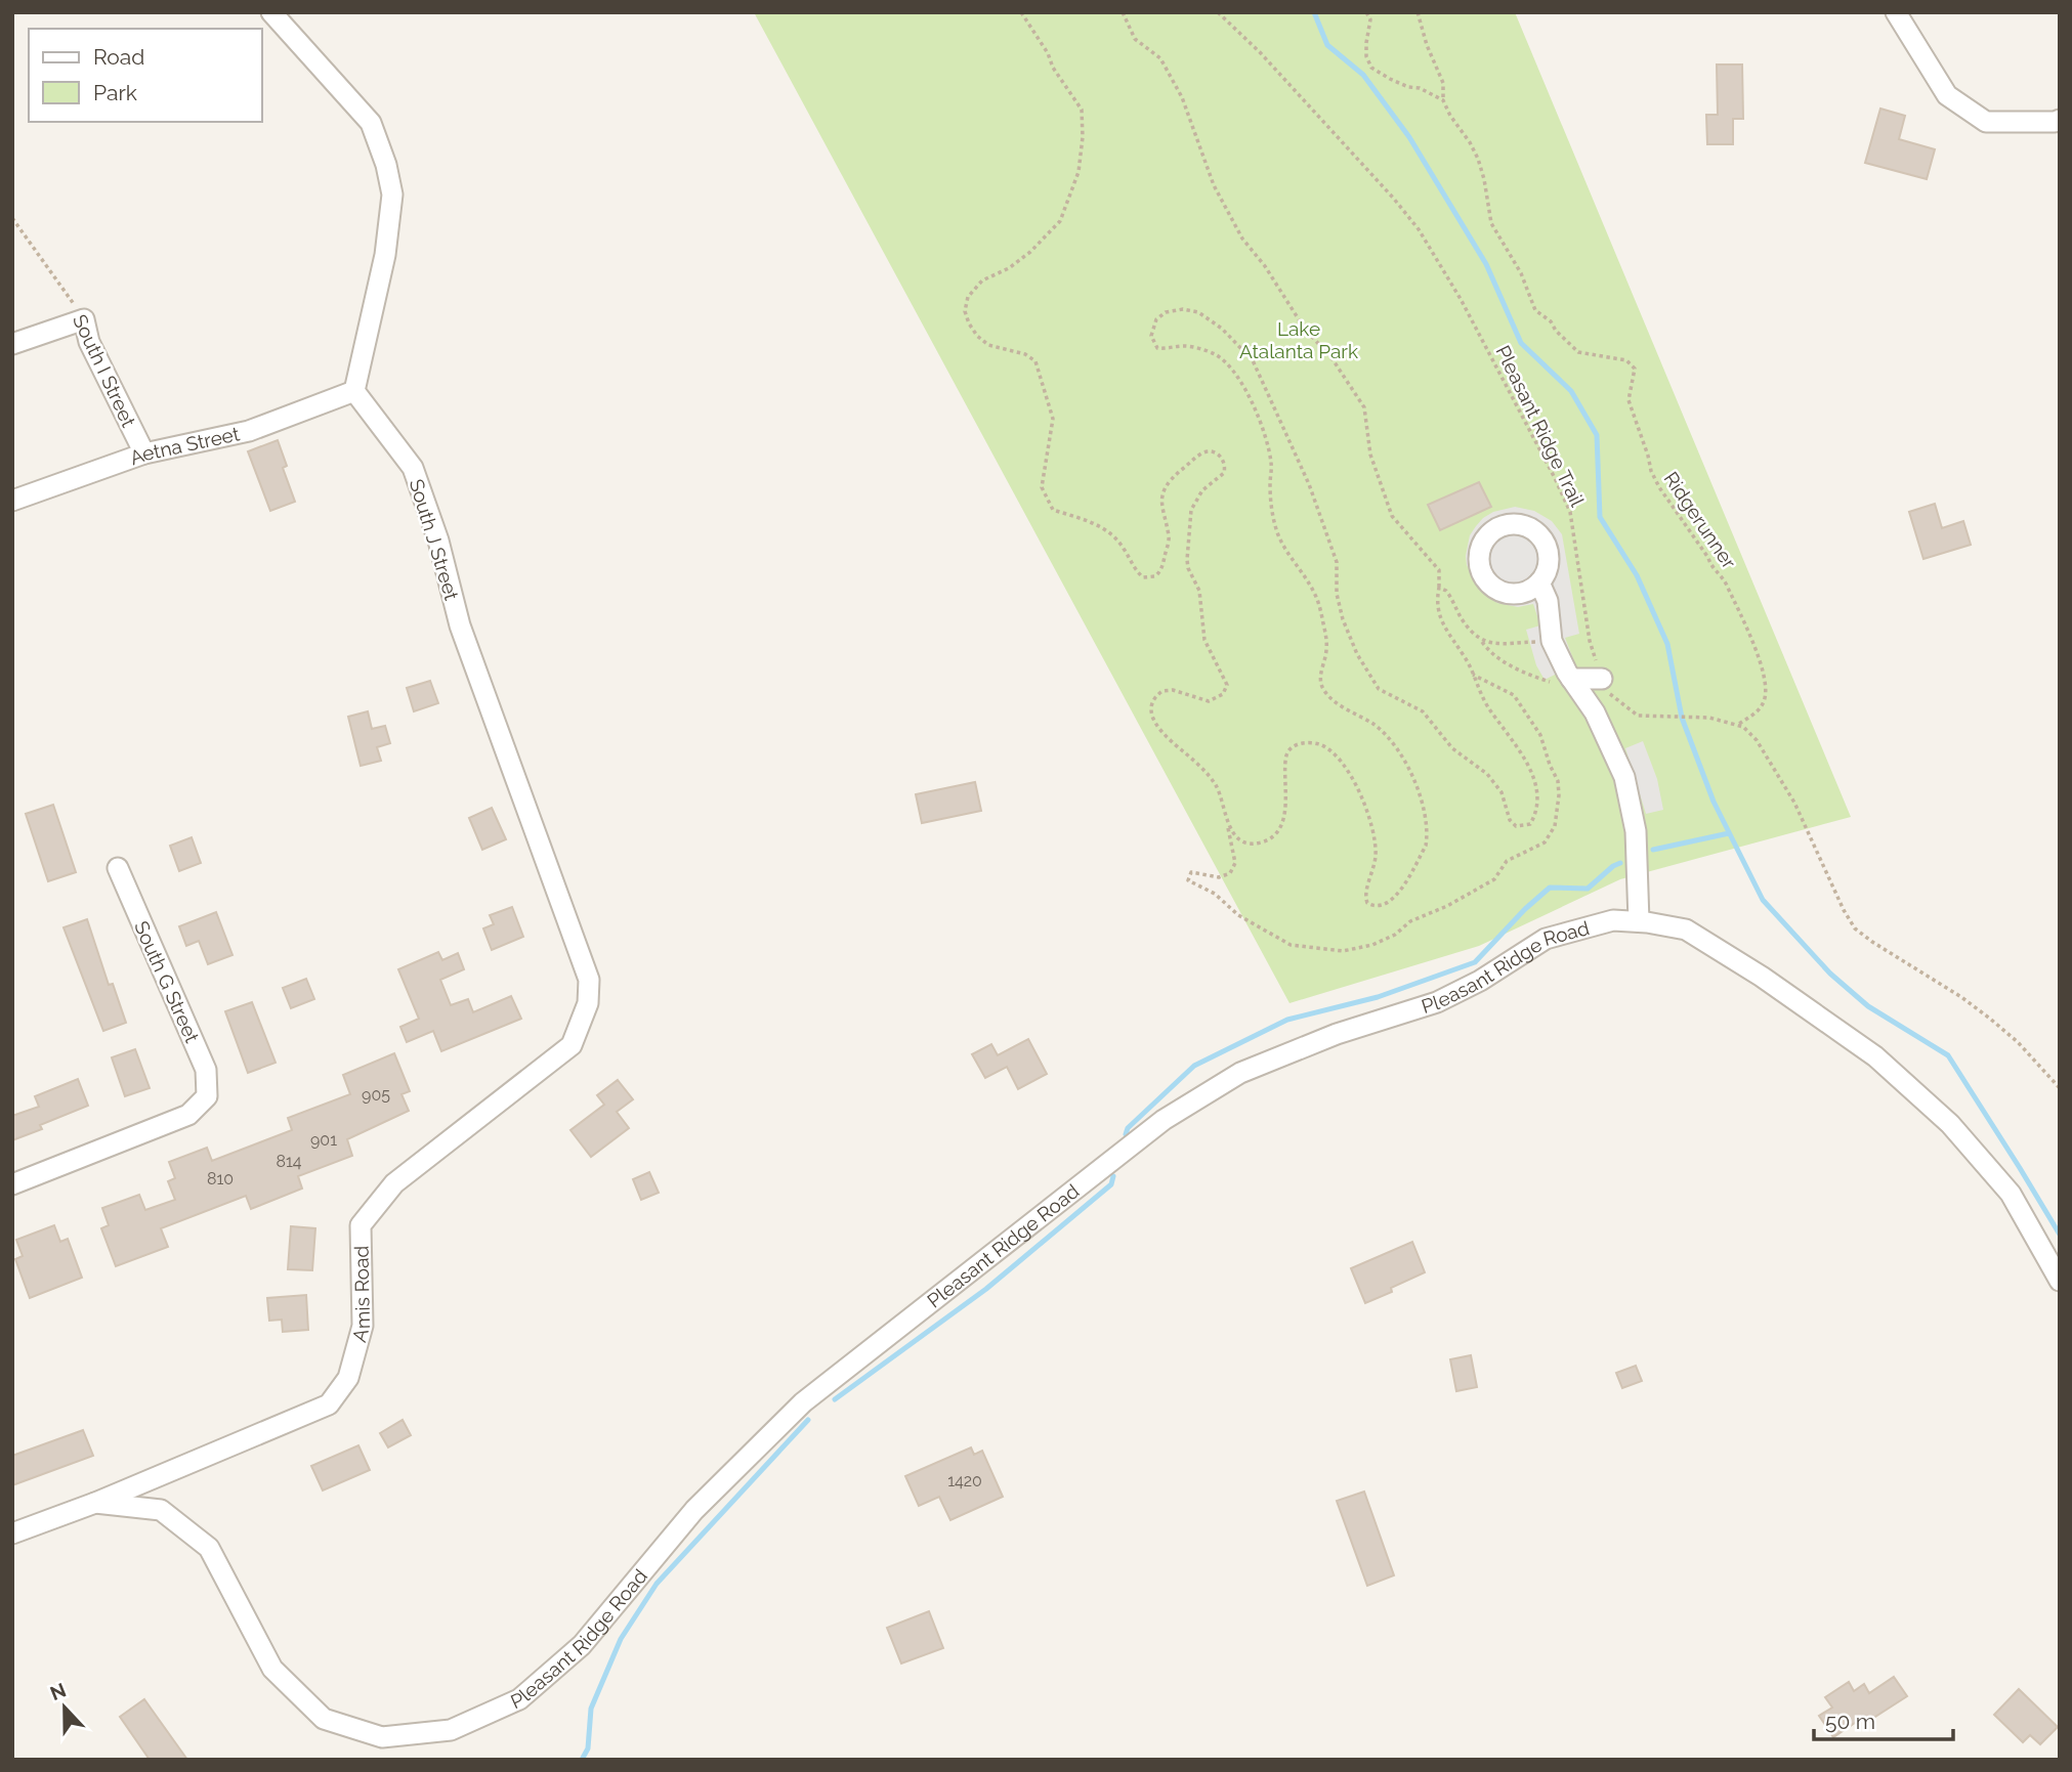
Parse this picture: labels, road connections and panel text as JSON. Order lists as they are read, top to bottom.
{
  "streets": {
    "street": [
      "South I Street",
      "Aetna Street",
      "South J Street",
      "Pleasant Ridge Road",
      "South G Street",
      "Amis Road"
    ],
    "path": ["Pleasant Ridge Trail", "Ridgerunner"]
  },
  "crossings": [
    ["South I Street", "Aetna Street"],
    ["Pleasant Ridge Trail", "Ridgerunner"],
    ["Aetna Street", "South J Street"],
    ["South J Street", "Amis Road"],
    ["Pleasant Ridge Road", "Amis Road"]
  ],
  "parks": ["Lake Atalanta Park"],
  "house_numbers": [
    "905",
    "901",
    "814",
    "810",
    "1420"
  ],
  "legend": ["Road", "Park"],
  "scale_bar": "50 m",
  "north": "top"
}
